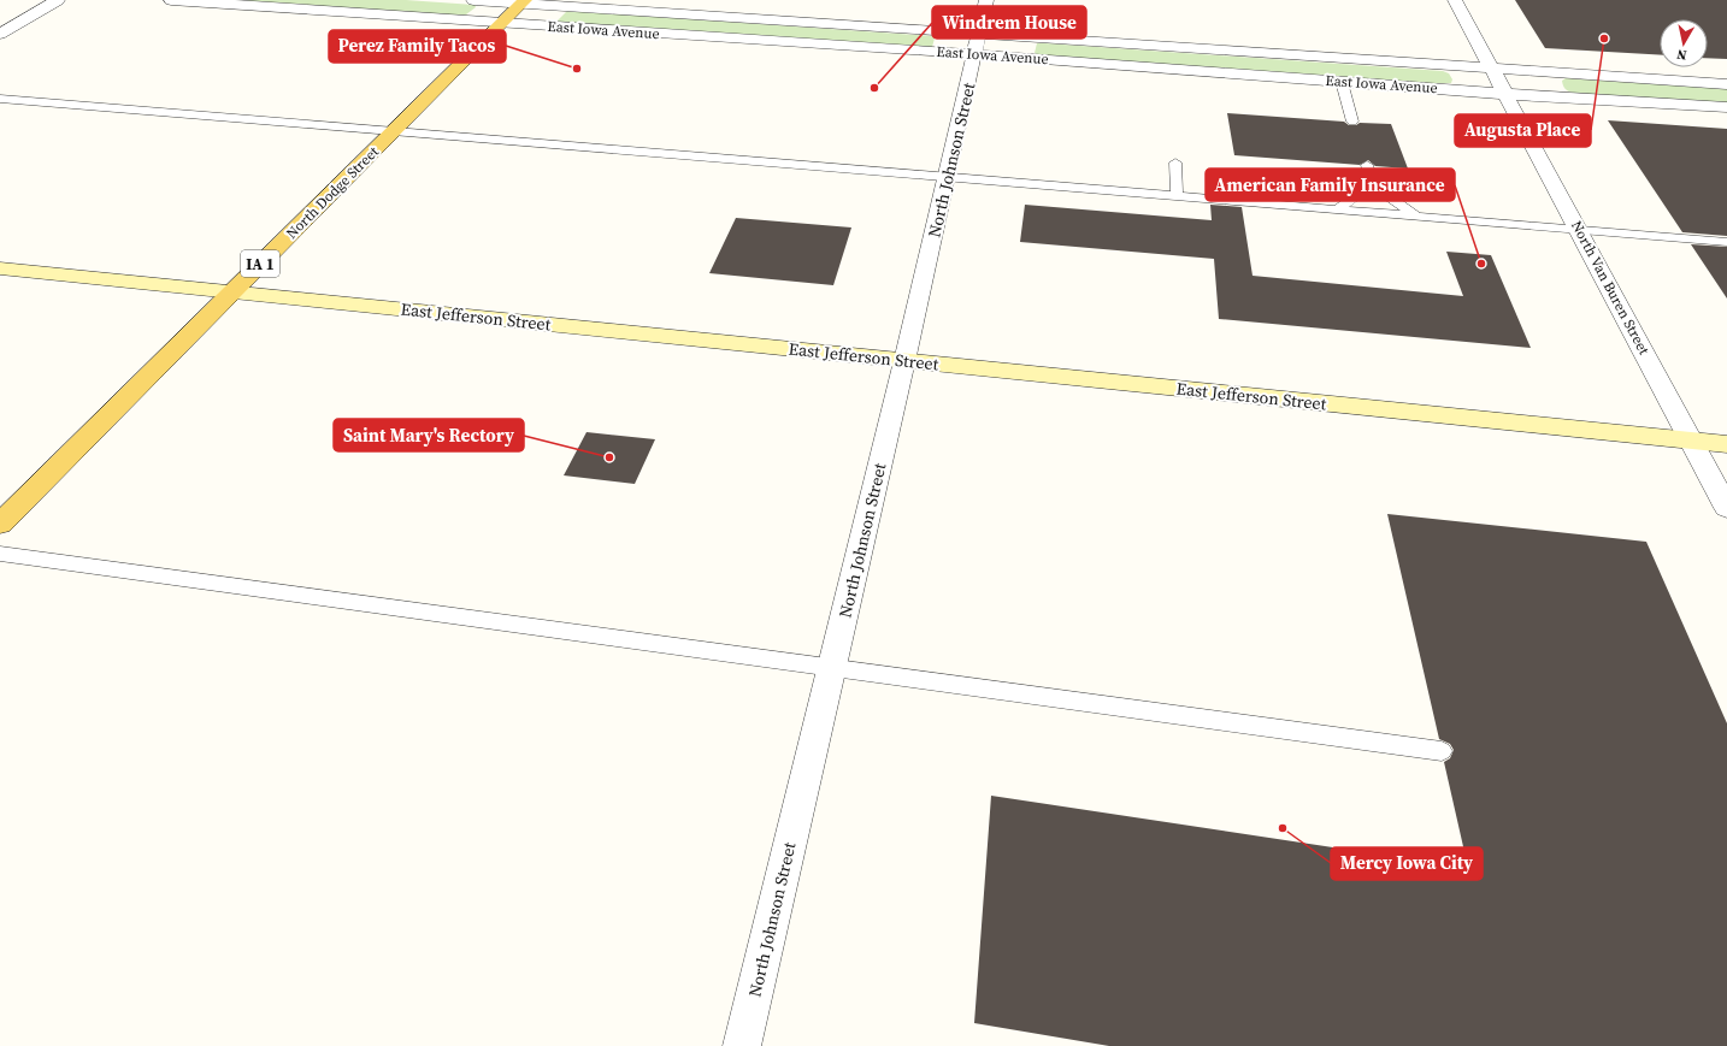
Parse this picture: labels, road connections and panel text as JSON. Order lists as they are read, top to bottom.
{
  "streets": {
    "main road": ["North Dodge Street", "IA 1", "East Jefferson Street"],
    "street": ["East Iowa Avenue", "North Johnson Street", "North Van Buren Street"]
  },
  "crossings": [
    ["East Iowa Avenue", "North Johnson Street"],
    ["East Iowa Avenue", "North Dodge Street"],
    ["East Iowa Avenue", "North Van Buren Street"],
    ["North Johnson Street", "East Jefferson Street"],
    ["North Dodge Street", "East Jefferson Street"],
    ["North Van Buren Street", "East Jefferson Street"]
  ],
  "places": [
    "Augusta Place",
    "Perez Family Tacos",
    "Windrem House",
    "American Family Insurance",
    "Saint Mary's Rectory",
    "Mercy Iowa City"
  ],
  "north": "bottom"
}
